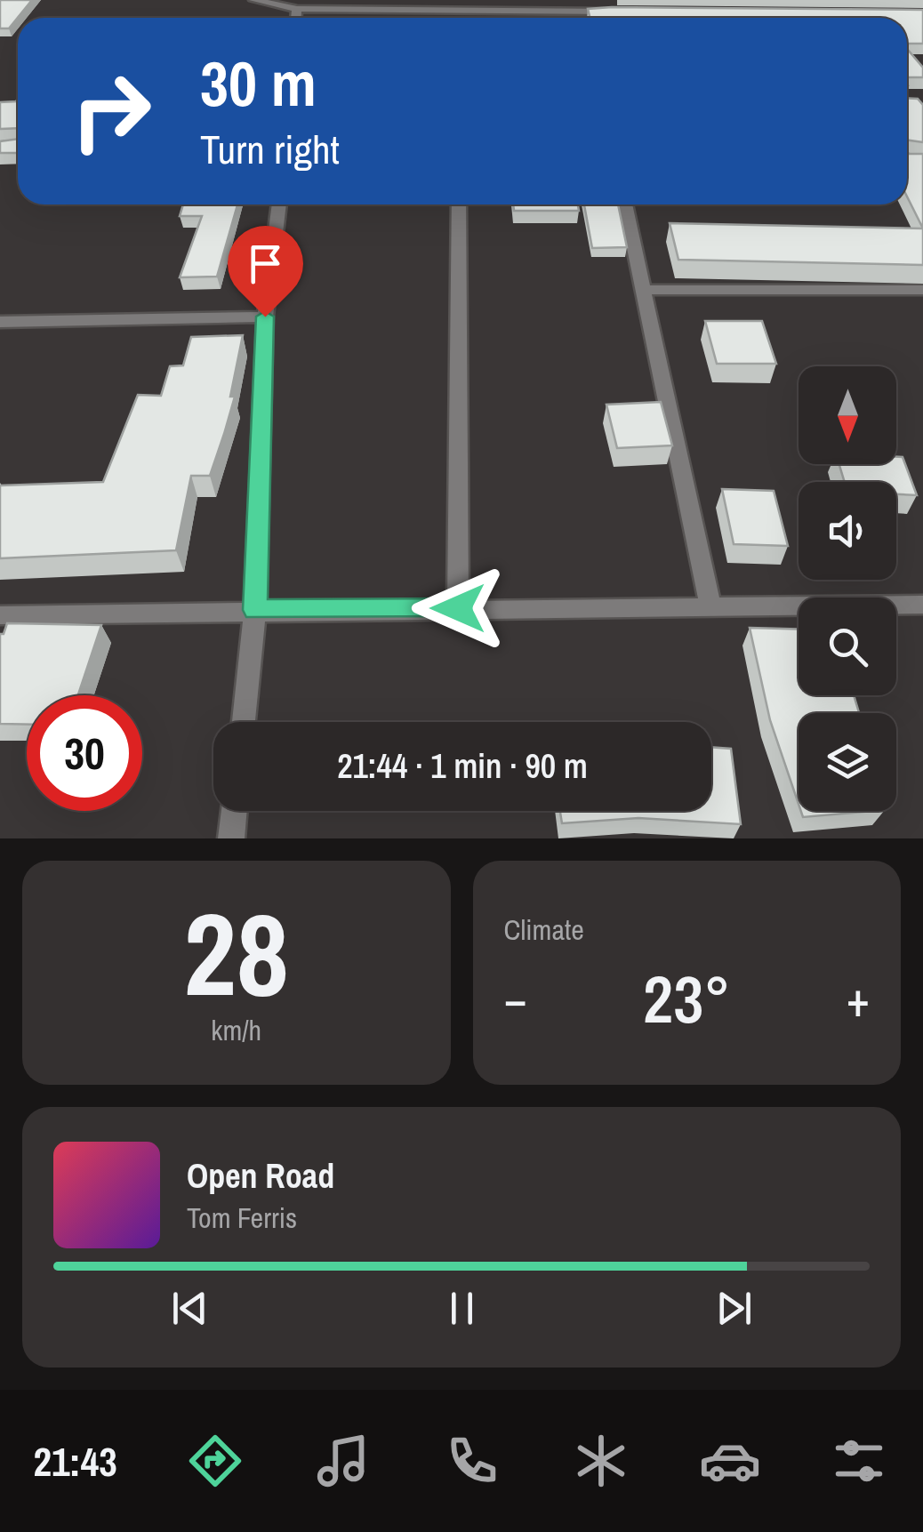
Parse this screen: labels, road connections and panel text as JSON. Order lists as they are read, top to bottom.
{
  "north": "bottom",
  "page": {
    "turn": ["30 m", "Turn right"],
    "limit": "30",
    "trip": "21:44 · 1 min · 90 m",
    "tile": [
      ["28", "km/h"],
      "Climate"
    ],
    "heat": ["−", "23°", "+"],
    "song": ["Open Road", "Tom Ferris"],
    "tabs": "21:43"
  }
}
